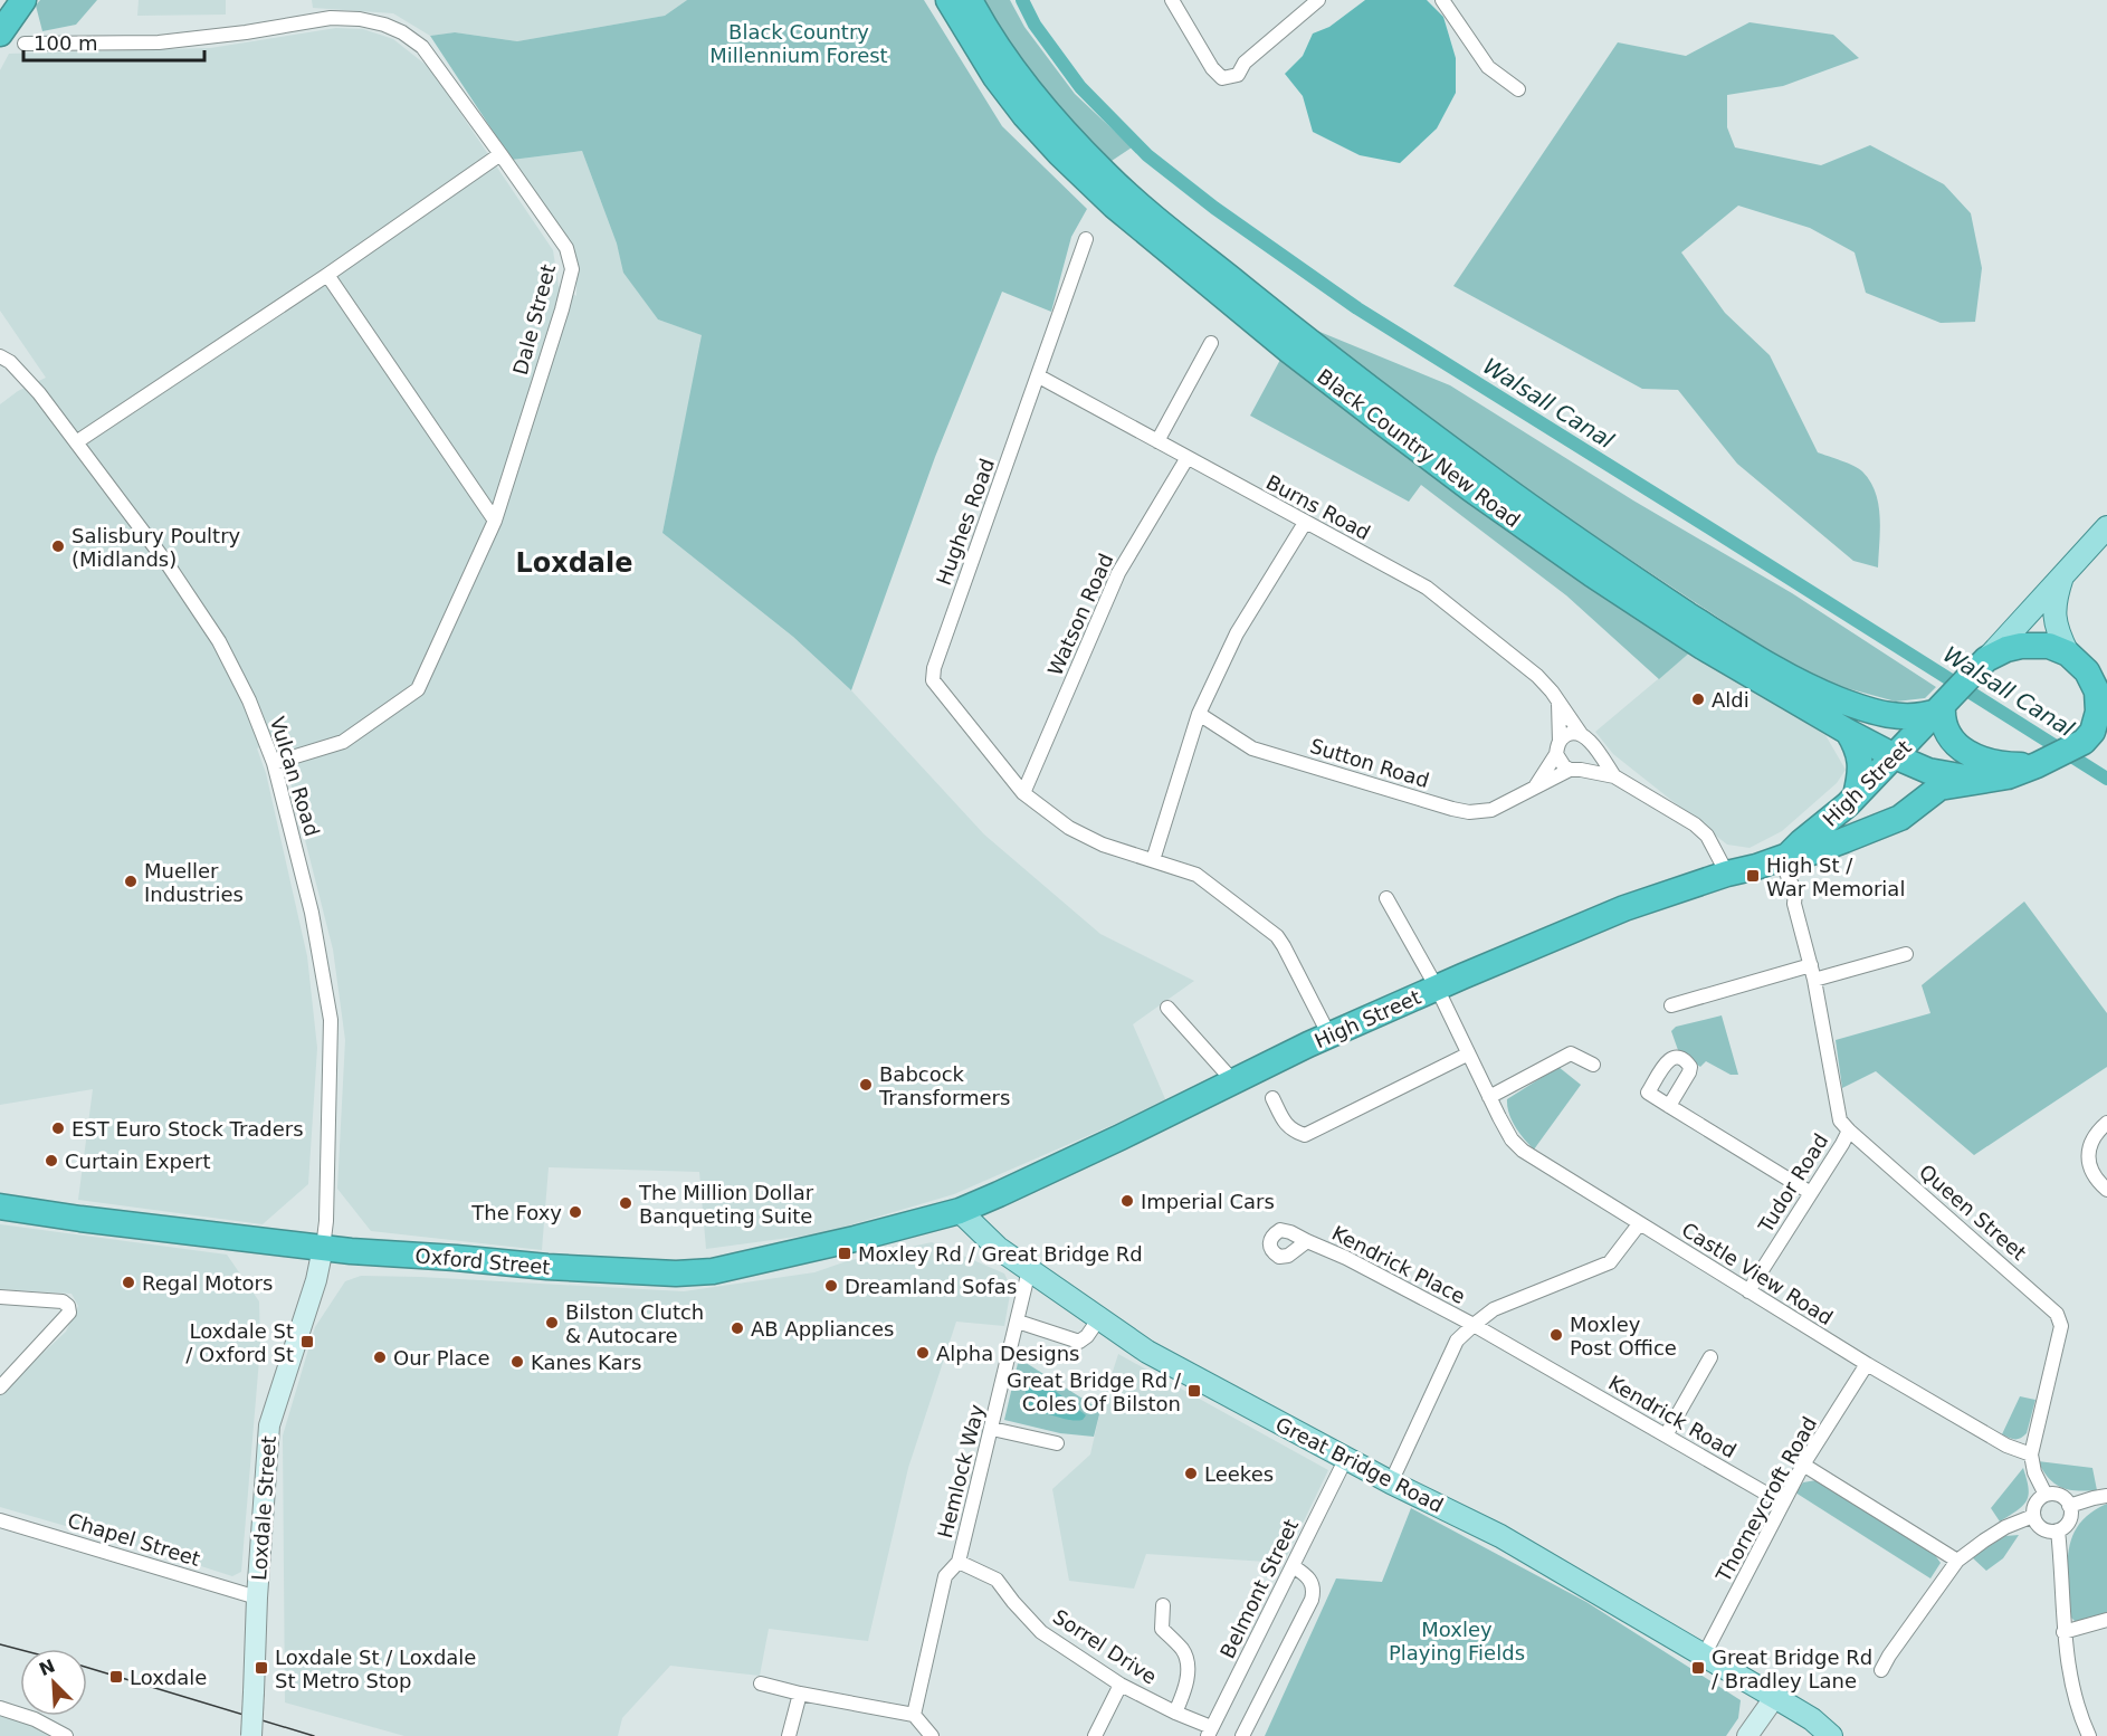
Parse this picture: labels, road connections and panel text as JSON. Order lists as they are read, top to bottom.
{
  "streets": {
    "highway": ["Black Country New Road", "High Street", "Oxford Street"],
    "main road": ["Great Bridge Road", "Loxdale Street"],
    "street": [
      "Dale Street",
      "Burns Road",
      "Hughes Road",
      "Watson Road",
      "Sutton Road",
      "Vulcan Road",
      "Tudor Road",
      "Queen Street",
      "Kendrick Place",
      "Castle View Road",
      "Kendrick Road",
      "Hemlock Way",
      "Thorneycroft Road",
      "Chapel Street",
      "Belmont Street",
      "Sorrel Drive"
    ]
  },
  "crossings": [
    ["Dale Street", "Vulcan Road"],
    ["Black Country New Road", "High Street"],
    ["Burns Road", "Hughes Road"],
    ["Burns Road", "Watson Road"],
    ["Burns Road", "Sutton Road"],
    ["Hughes Road", "Watson Road"],
    ["Vulcan Road", "Oxford Street"],
    ["Vulcan Road", "Loxdale Street"],
    ["High Street", "Queen Street"],
    ["High Street", "Oxford Street"],
    ["High Street", "Castle View Road"],
    ["High Street", "Great Bridge Road"],
    ["Tudor Road", "Queen Street"],
    ["Tudor Road", "Castle View Road"],
    ["Queen Street", "Castle View Road"],
    ["Oxford Street", "Great Bridge Road"],
    ["Oxford Street", "Loxdale Street"],
    ["Kendrick Place", "Kendrick Road"],
    ["Castle View Road", "Thorneycroft Road"],
    ["Kendrick Road", "Thorneycroft Road"],
    ["Great Bridge Road", "Hemlock Way"],
    ["Great Bridge Road", "Thorneycroft Road"],
    ["Great Bridge Road", "Belmont Street"],
    ["Hemlock Way", "Sorrel Drive"],
    ["Loxdale Street", "Chapel Street"],
    ["Belmont Street", "Sorrel Drive"]
  ],
  "districts": ["Loxdale"],
  "water": ["Walsall Canal"],
  "parks": ["Black Country Millennium Forest", "Moxley Playing Fields"],
  "places": {
    "other": [
      "Salisbury Poultry (Midlands)",
      "Aldi",
      "Mueller Industries",
      "Babcock Transformers",
      "EST Euro Stock Traders",
      "Curtain Expert",
      "Imperial Cars",
      "The Million Dollar Banqueting Suite",
      "The Foxy",
      "Regal Motors",
      "Dreamland Sofas",
      "Bilston Clutch & Autocare",
      "AB Appliances",
      "Moxley Post Office",
      "Alpha Designs",
      "Our Place",
      "Kanes Kars",
      "Leekes"
    ],
    "transit": [
      "High St / War Memorial",
      "Moxley Rd / Great Bridge Rd",
      "Loxdale St / Oxford St",
      "Great Bridge Rd / Coles Of Bilston",
      "Loxdale St / Loxdale St Metro Stop",
      "Great Bridge Rd / Bradley Lane",
      "Loxdale"
    ]
  },
  "scale_bar": "100 m",
  "north": "top left"
}
